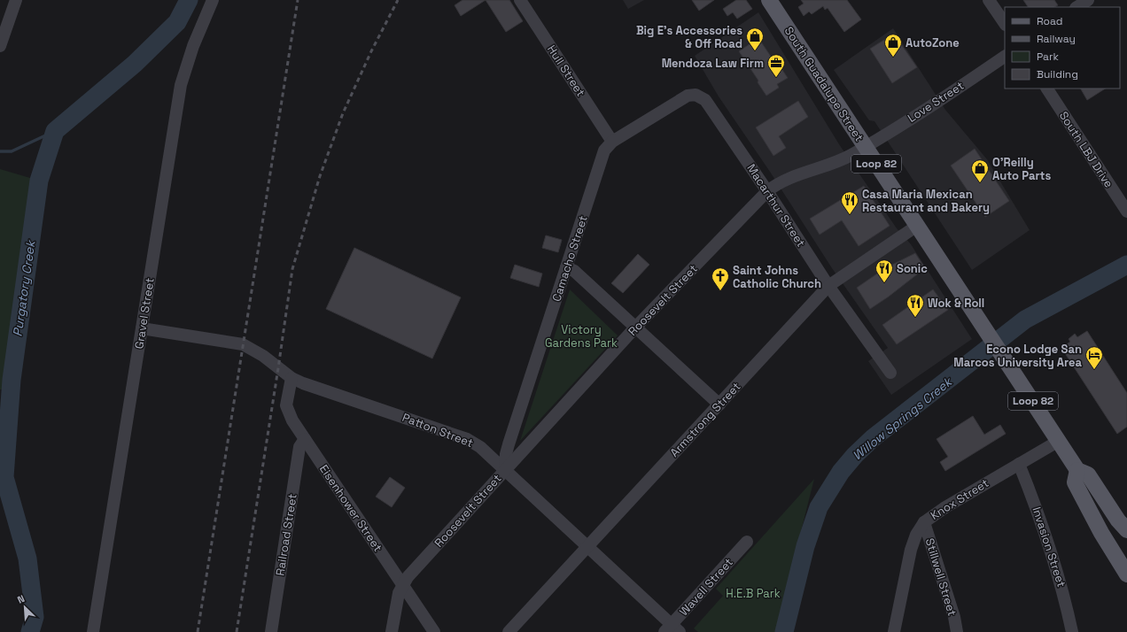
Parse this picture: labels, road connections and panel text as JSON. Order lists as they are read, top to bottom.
{
  "streets": {
    "main road": ["South Guadalupe Street", "Loop 82"],
    "street": [
      "Hull Street",
      "Love Street",
      "South LBJ Drive",
      "Macarthur Street",
      "Camacho Street",
      "Roosevelt Street",
      "Gravel Street",
      "Armstrong Street",
      "Patton Street",
      "Knox Street",
      "Eisenhower Street",
      "Railroad Street",
      "Invasion Street",
      "Stillwell Street",
      "Wavell Street"
    ]
  },
  "crossings": [
    ["Hull Street", "Camacho Street"],
    ["South Guadalupe Street", "Love Street"],
    ["South Guadalupe Street", "Roosevelt Street"],
    ["South Guadalupe Street", "Armstrong Street"],
    ["South Guadalupe Street", "Knox Street"],
    ["Love Street", "Roosevelt Street"],
    ["Macarthur Street", "Camacho Street"],
    ["Macarthur Street", "Roosevelt Street"],
    ["Macarthur Street", "Armstrong Street"],
    ["Camacho Street", "Roosevelt Street"],
    ["Camacho Street", "Patton Street"],
    ["Roosevelt Street", "Patton Street"],
    ["Roosevelt Street", "Eisenhower Street"],
    ["Gravel Street", "Patton Street"],
    ["Armstrong Street", "Patton Street"],
    ["Patton Street", "Eisenhower Street"],
    ["Patton Street", "Wavell Street"],
    ["Knox Street", "Invasion Street"],
    ["Knox Street", "Stillwell Street"],
    ["Eisenhower Street", "Railroad Street"]
  ],
  "water": ["Purgatory Creek", "Willow Springs Creek"],
  "parks": ["Victory Gardens Park", "H.E.B Park"],
  "places": {
    "shop": ["Big E's Accessories & Off Road", "AutoZone", "O'Reilly Auto Parts"],
    "office": ["Mendoza Law Firm"],
    "restaurant": ["Casa Maria Mexican Restaurant and Bakery", "Sonic", "Wok & Roll"],
    "church": ["Saint Johns Catholic Church"],
    "hotel": ["Econo Lodge San Marcos University Area"]
  },
  "legend": [
    "Road",
    "Railway",
    "Park",
    "Building"
  ],
  "north": "top left"
}
